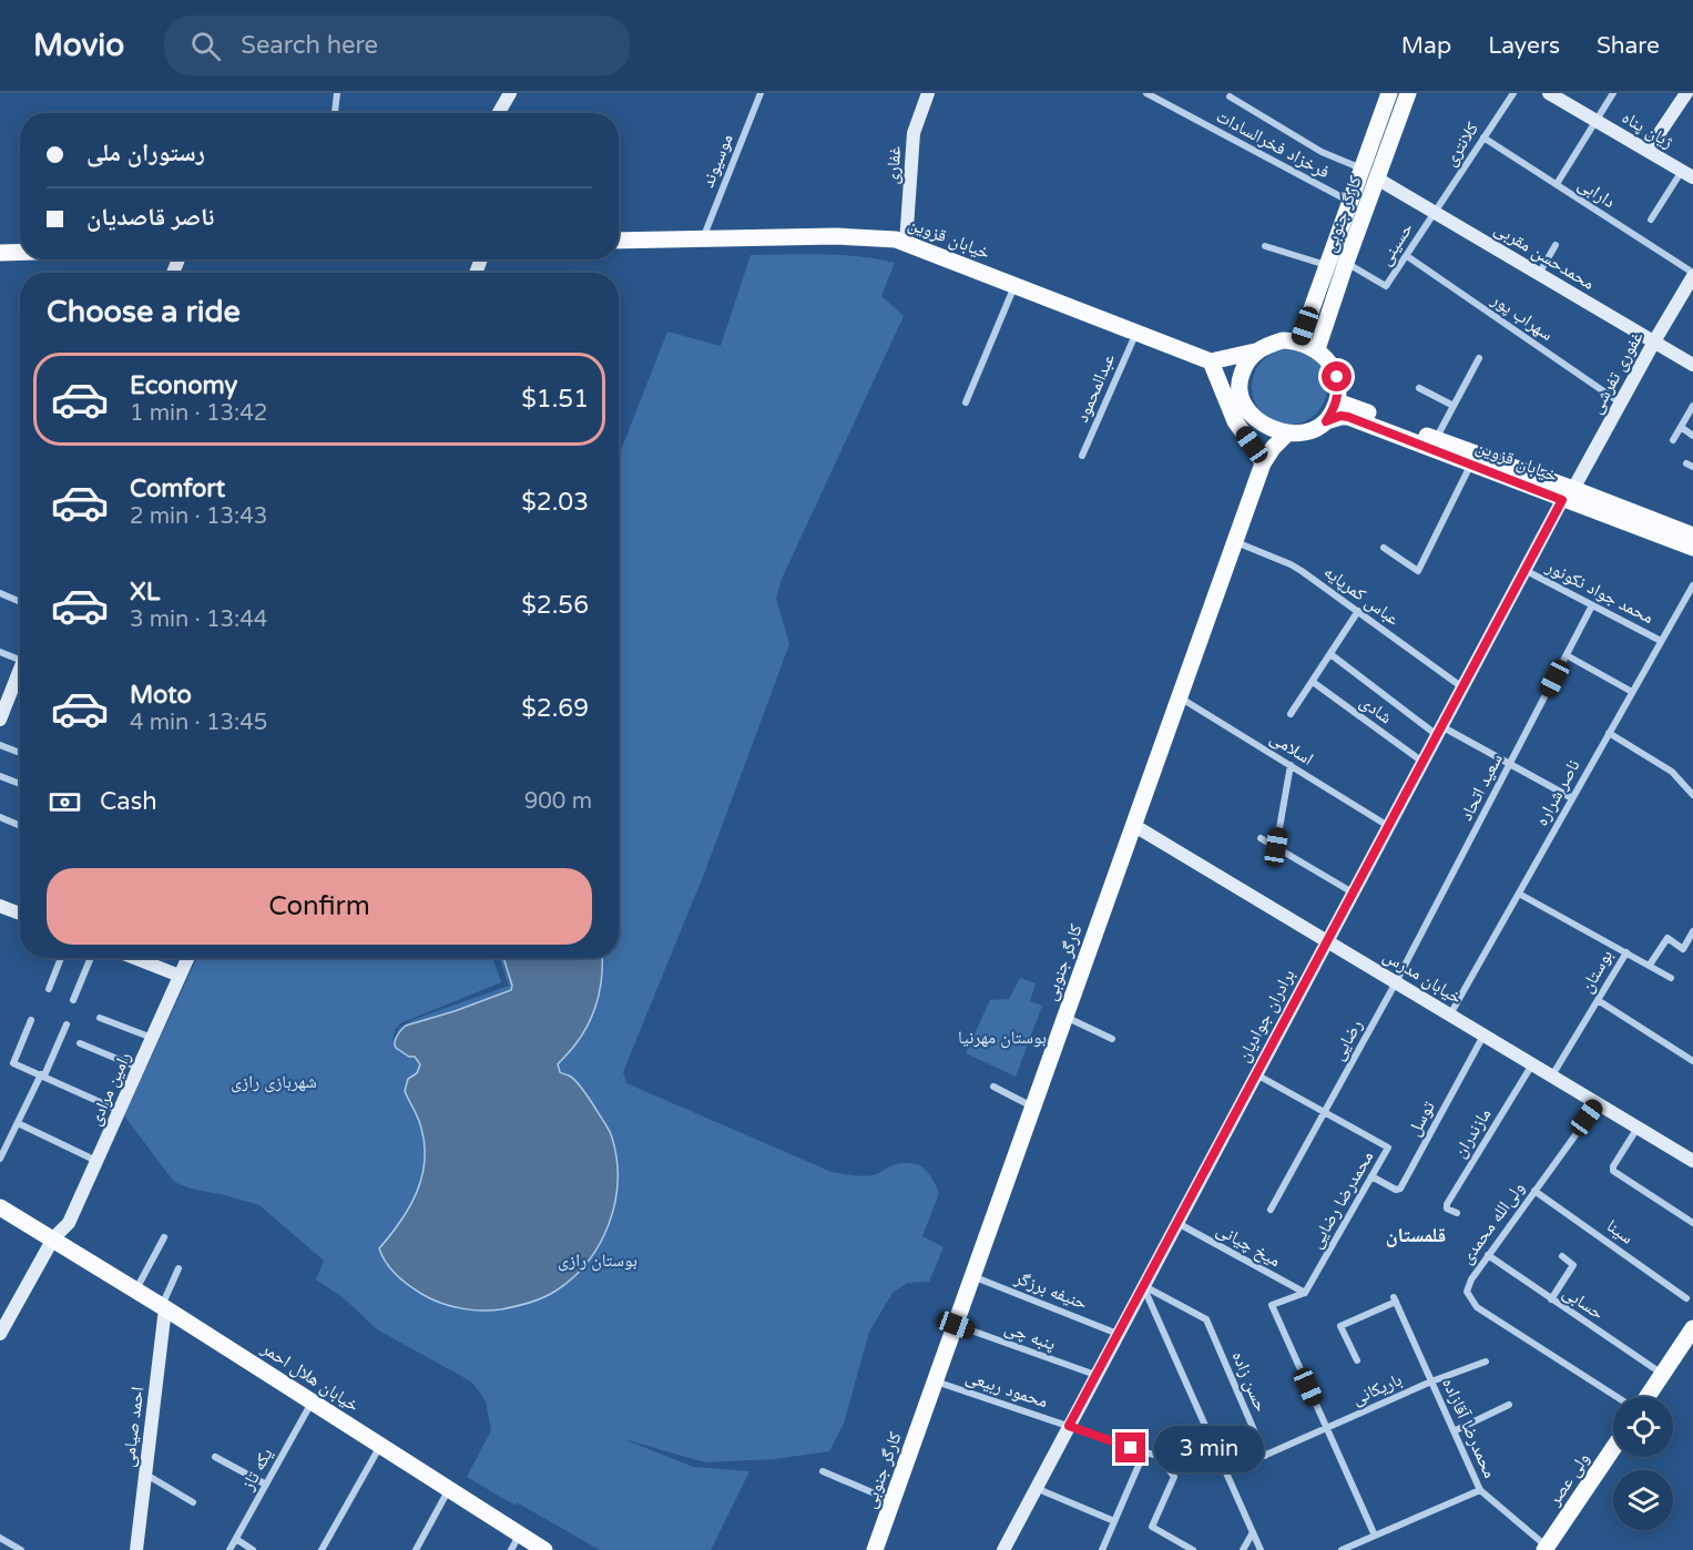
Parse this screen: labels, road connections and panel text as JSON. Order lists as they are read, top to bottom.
{
  "streets": {
    "main road": [
      "کارگر جنوبی",
      "خیابان قزوین",
      "خیابان هلال احمر",
      "ولی عصر"
    ],
    "street": [
      "ژیان پناه",
      "فرخزاد فخرالسادات",
      "کلانتری",
      "موسیوند",
      "غفاری",
      "دارابی",
      "حسینی",
      "محمدحسن مقربی",
      "سهراب پور",
      "غفوری تفرشی",
      "عبدالمحمود",
      "محمد جواد نکونور",
      "عباس کمرپایه",
      "شادی",
      "اسلامی",
      "سعید اتحاد",
      "ناصر شراره",
      "بوستان",
      "خیابان مدرس",
      "برادران جوادیان",
      "رضایی",
      "رامین مرادی",
      "توسل",
      "مازندران",
      "محمدرضا رضایی",
      "ولی‌الله محمدی",
      "سینا",
      "میخ چیانی",
      "حنیفه برزگر",
      "حسابی",
      "پنبه چی",
      "حسن زاده",
      "محمود ربیعی",
      "باریکانی",
      "احمد صیامی",
      "محمدرضا آقازاده",
      "یکه تاز"
    ]
  },
  "crossings": [
    ["فرخزاد فخرالسادات", "کارگر جنوبی"],
    ["کلانتری", "دارابی"],
    ["کلانتری", "حسینی"],
    ["کلانتری", "محمدحسن مقربی"],
    ["موسیوند", "خیابان قزوین"],
    ["غفاری", "خیابان قزوین"],
    ["دارابی", "غفوری تفرشی"],
    ["کارگر جنوبی", "خیابان قزوین"],
    ["کارگر جنوبی", "حسینی"],
    ["کارگر جنوبی", "محمدحسن مقربی"],
    ["کارگر جنوبی", "عباس کمرپایه"],
    ["کارگر جنوبی", "اسلامی"],
    ["کارگر جنوبی", "خیابان مدرس"],
    ["کارگر جنوبی", "حنیفه برزگر"],
    ["کارگر جنوبی", "پنبه چی"],
    ["کارگر جنوبی", "محمود ربیعی"],
    ["خیابان قزوین", "غفوری تفرشی"],
    ["خیابان قزوین", "عبدالمحمود"],
    ["خیابان قزوین", "برادران جوادیان"],
    ["حسینی", "محمدحسن مقربی"],
    ["حسینی", "سهراب پور"],
    ["محمدحسن مقربی", "غفوری تفرشی"],
    ["سهراب پور", "غفوری تفرشی"],
    ["غفوری تفرشی", "برادران جوادیان"],
    ["محمد جواد نکونور", "سعید اتحاد"],
    ["محمد جواد نکونور", "ناصر شراره"],
    ["محمد جواد نکونور", "برادران جوادیان"],
    ["عباس کمرپایه", "برادران جوادیان"],
    ["شادی", "برادران جوادیان"],
    ["اسلامی", "برادران جوادیان"],
    ["سعید اتحاد", "خیابان مدرس"],
    ["سعید اتحاد", "رضایی"],
    ["ناصر شراره", "بوستان"],
    ["ناصر شراره", "خیابان مدرس"],
    ["بوستان", "خیابان مدرس"],
    ["خیابان مدرس", "برادران جوادیان"],
    ["خیابان مدرس", "رضایی"],
    ["خیابان مدرس", "توسل"],
    ["خیابان مدرس", "مازندران"],
    ["خیابان مدرس", "ولی‌الله محمدی"],
    ["برادران جوادیان", "محمدرضا رضایی"],
    ["برادران جوادیان", "میخ چیانی"],
    ["برادران جوادیان", "حنیفه برزگر"],
    ["برادران جوادیان", "پنبه چی"],
    ["برادران جوادیان", "حسن زاده"],
    ["برادران جوادیان", "محمود ربیعی"],
    ["رضایی", "محمدرضا رضایی"],
    ["رامین مرادی", "خیابان هلال احمر"],
    ["توسل", "محمدرضا رضایی"],
    ["محمدرضا رضایی", "میخ چیانی"],
    ["ولی‌الله محمدی", "سینا"],
    ["ولی‌الله محمدی", "حسابی"],
    ["خیابان هلال احمر", "احمد صیامی"],
    ["خیابان هلال احمر", "یکه تاز"],
    ["حسن زاده", "باریکانی"],
    ["باریکانی", "محمدرضا آقازاده"],
    ["محمدرضا آقازاده", "ولی عصر"]
  ],
  "districts": ["قلمستان"],
  "parks": ["بوستان مهرنیا", "شهربازی رازی", "بوستان رازی"],
  "page": {
    "header": "Movio",
    "search": "Search here",
    "nav": ["Map", "Layers", "Share"],
    "banner": ["رستوران ملی", "ناصر قاصدیان"],
    "heading": "Choose a ride",
    "list": [
      {
        "name": "Economy",
        "note": "1 min · 13:42",
        "value": "$1.51"
      },
      {
        "name": "Comfort",
        "note": "2 min · 13:43",
        "value": "$2.03"
      },
      {
        "name": "XL",
        "note": "3 min · 13:44",
        "value": "$2.56"
      },
      {
        "name": "Moto",
        "note": "4 min · 13:45",
        "value": "$2.69"
      }
    ],
    "pay": ["Cash", "900 m"],
    "buttons": "Confirm",
    "bubble": "3 min"
  }
}
